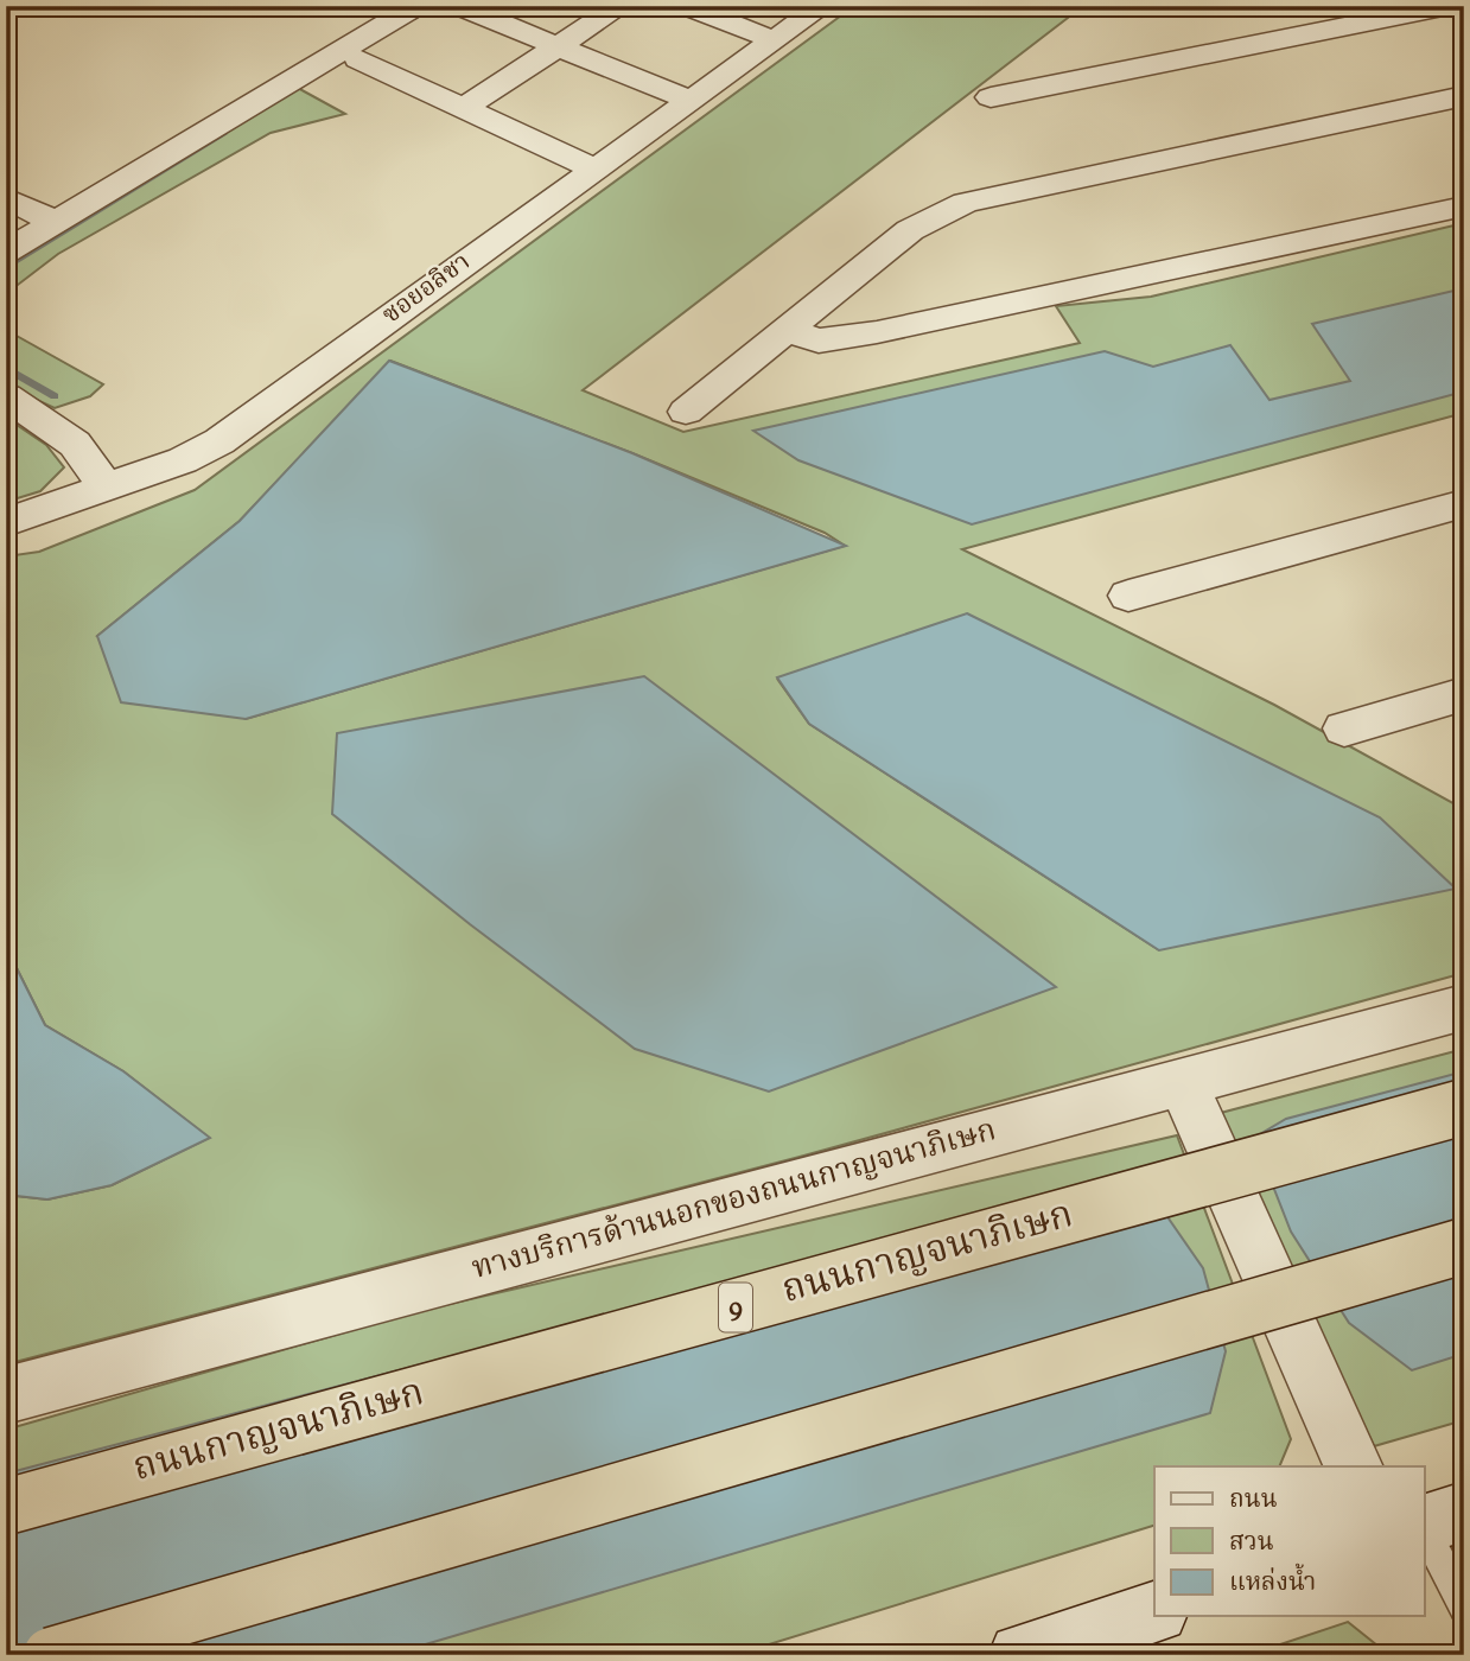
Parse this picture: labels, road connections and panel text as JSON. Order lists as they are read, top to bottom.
{
  "streets": {
    "highway": ["ถนนกาญจนาภิเษก", "9"],
    "street": ["ซอยอลิชา", "ทางบริการด้านนอกของถนนกาญจนาภิเษก"]
  },
  "legend": ["ถนน", "สวน", "แหล่งน้ำ"]
}
